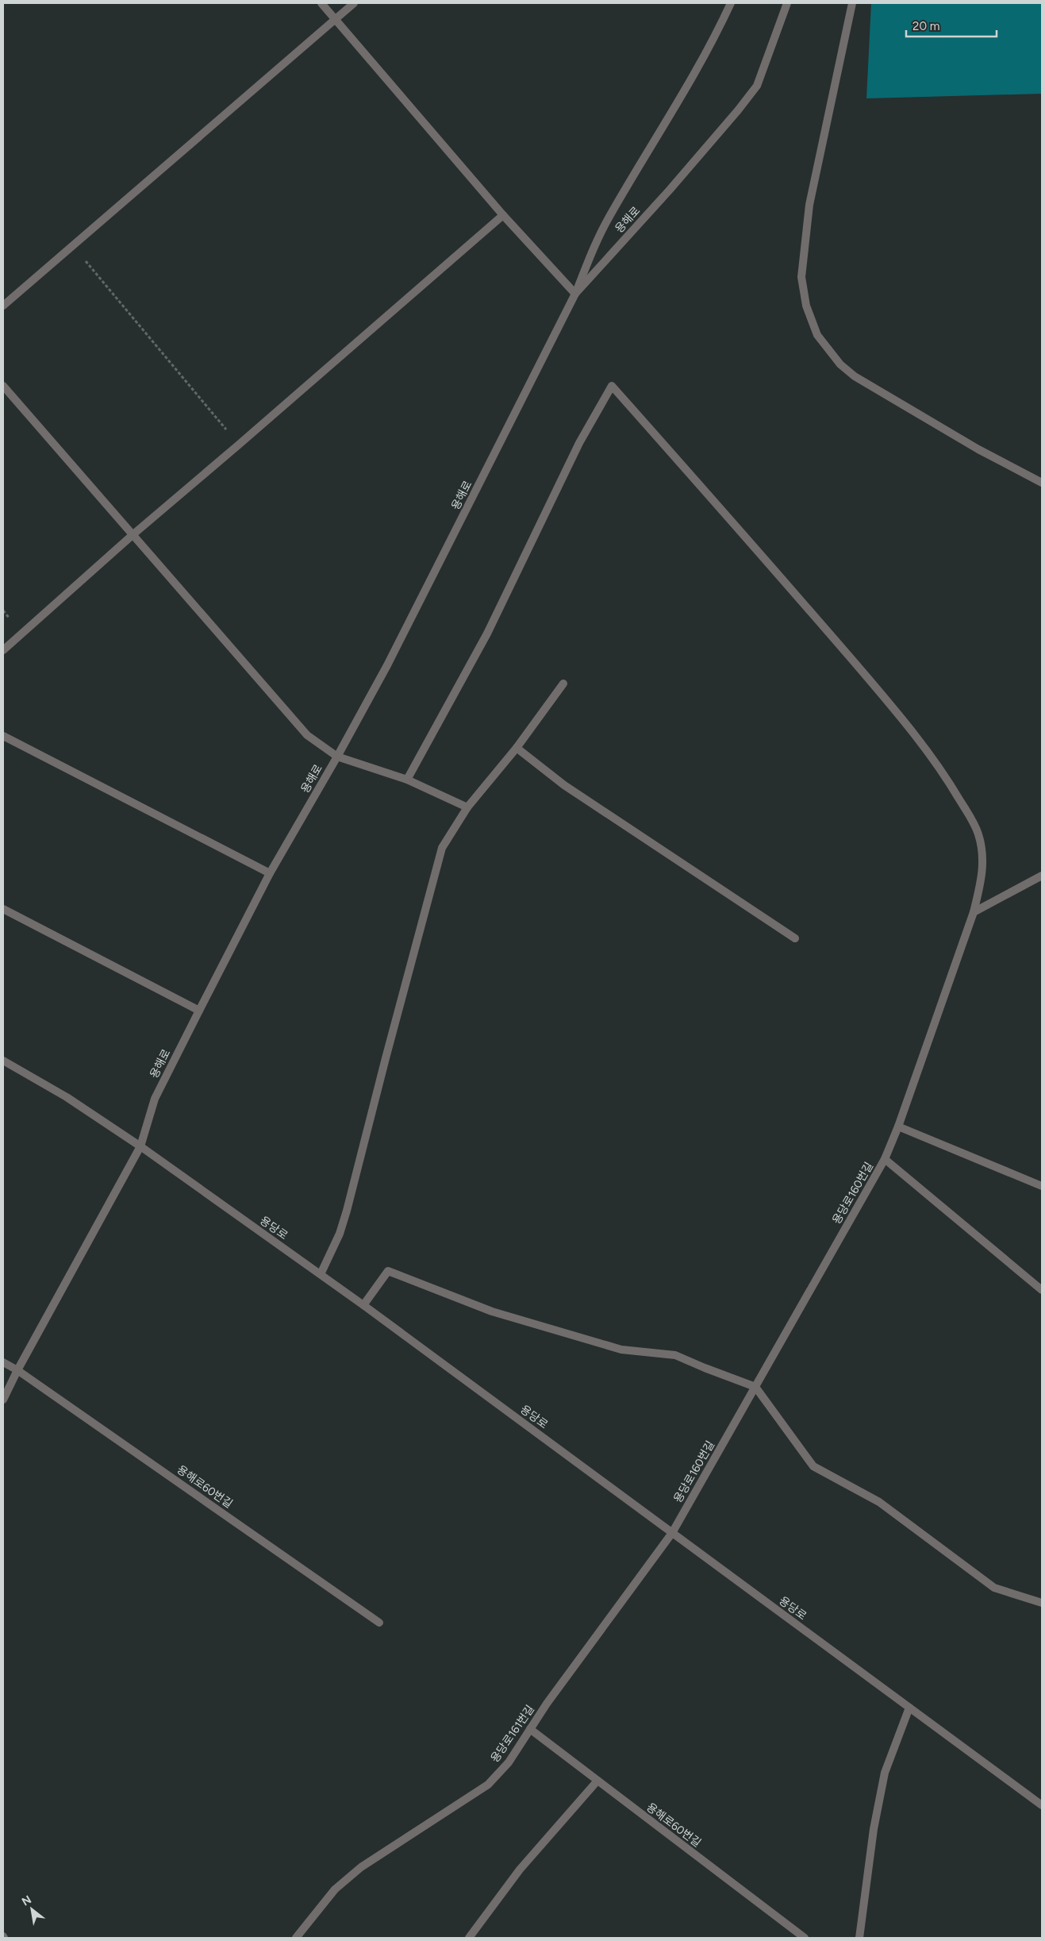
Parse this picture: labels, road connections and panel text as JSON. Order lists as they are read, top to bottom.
{
  "streets": {
    "street": [
      "용해로",
      "용당로160번길",
      "용당로",
      "용해로60번길",
      "용당로161번길"
    ]
  },
  "crossings": [
    ["용해로", "용당로"],
    ["용해로", "용해로60번길"],
    ["용당로160번길", "용당로"],
    ["용당로160번길", "용당로161번길"],
    ["용당로", "용당로161번길"],
    ["용해로60번길", "용당로161번길"]
  ],
  "scale_bar": "20 m",
  "north": "top left"
}
